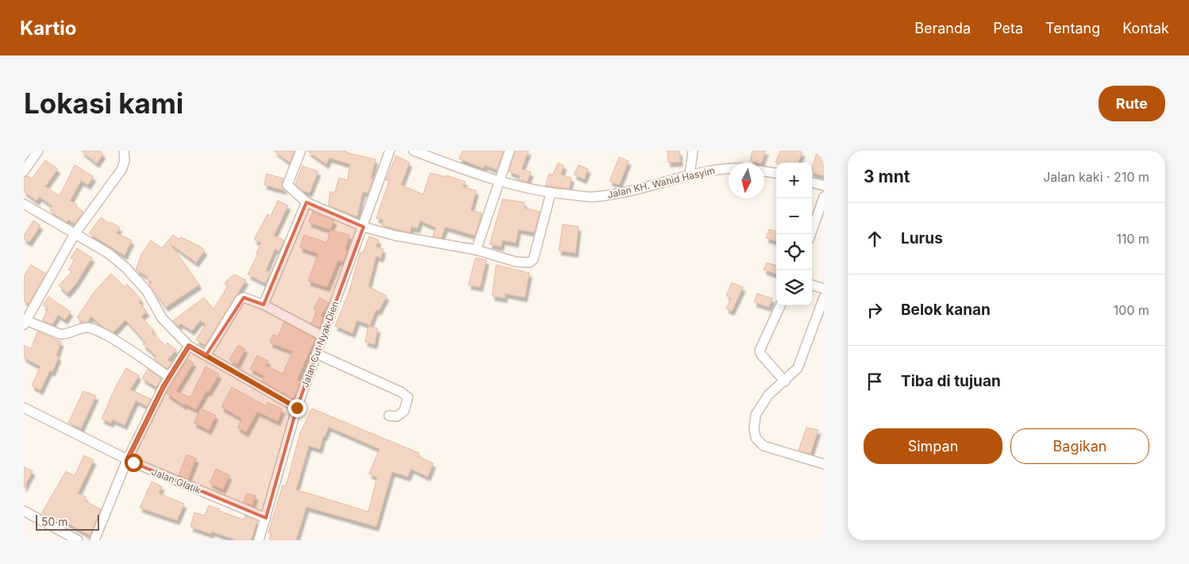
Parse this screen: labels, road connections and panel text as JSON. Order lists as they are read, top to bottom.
{
  "streets": {
    "street": ["Jalan KH. Wahid Hasyim", "Jalan Cut Nyak Dien", "Jalan Glatik"]
  },
  "crossings": [
    ["Jalan Cut Nyak Dien", "Jalan Glatik"]
  ],
  "scale_bar": "50 m",
  "north": "bottom",
  "page": {
    "header": "Kartio",
    "nav": [
      "Beranda",
      "Peta",
      "Tentang",
      "Kontak"
    ],
    "buttons": [
      "Rute",
      ["Simpan", "Bagikan"]
    ],
    "title": "Lokasi kami",
    "heading": ["3 mnt", "Jalan kaki · 210 m"],
    "map_buttons": ["+", "−"],
    "list": [
      ["Lurus", "110 m"],
      ["Belok kanan", "100 m"],
      "Tiba di tujuan"
    ],
    "scale": "50 m"
  }
}
